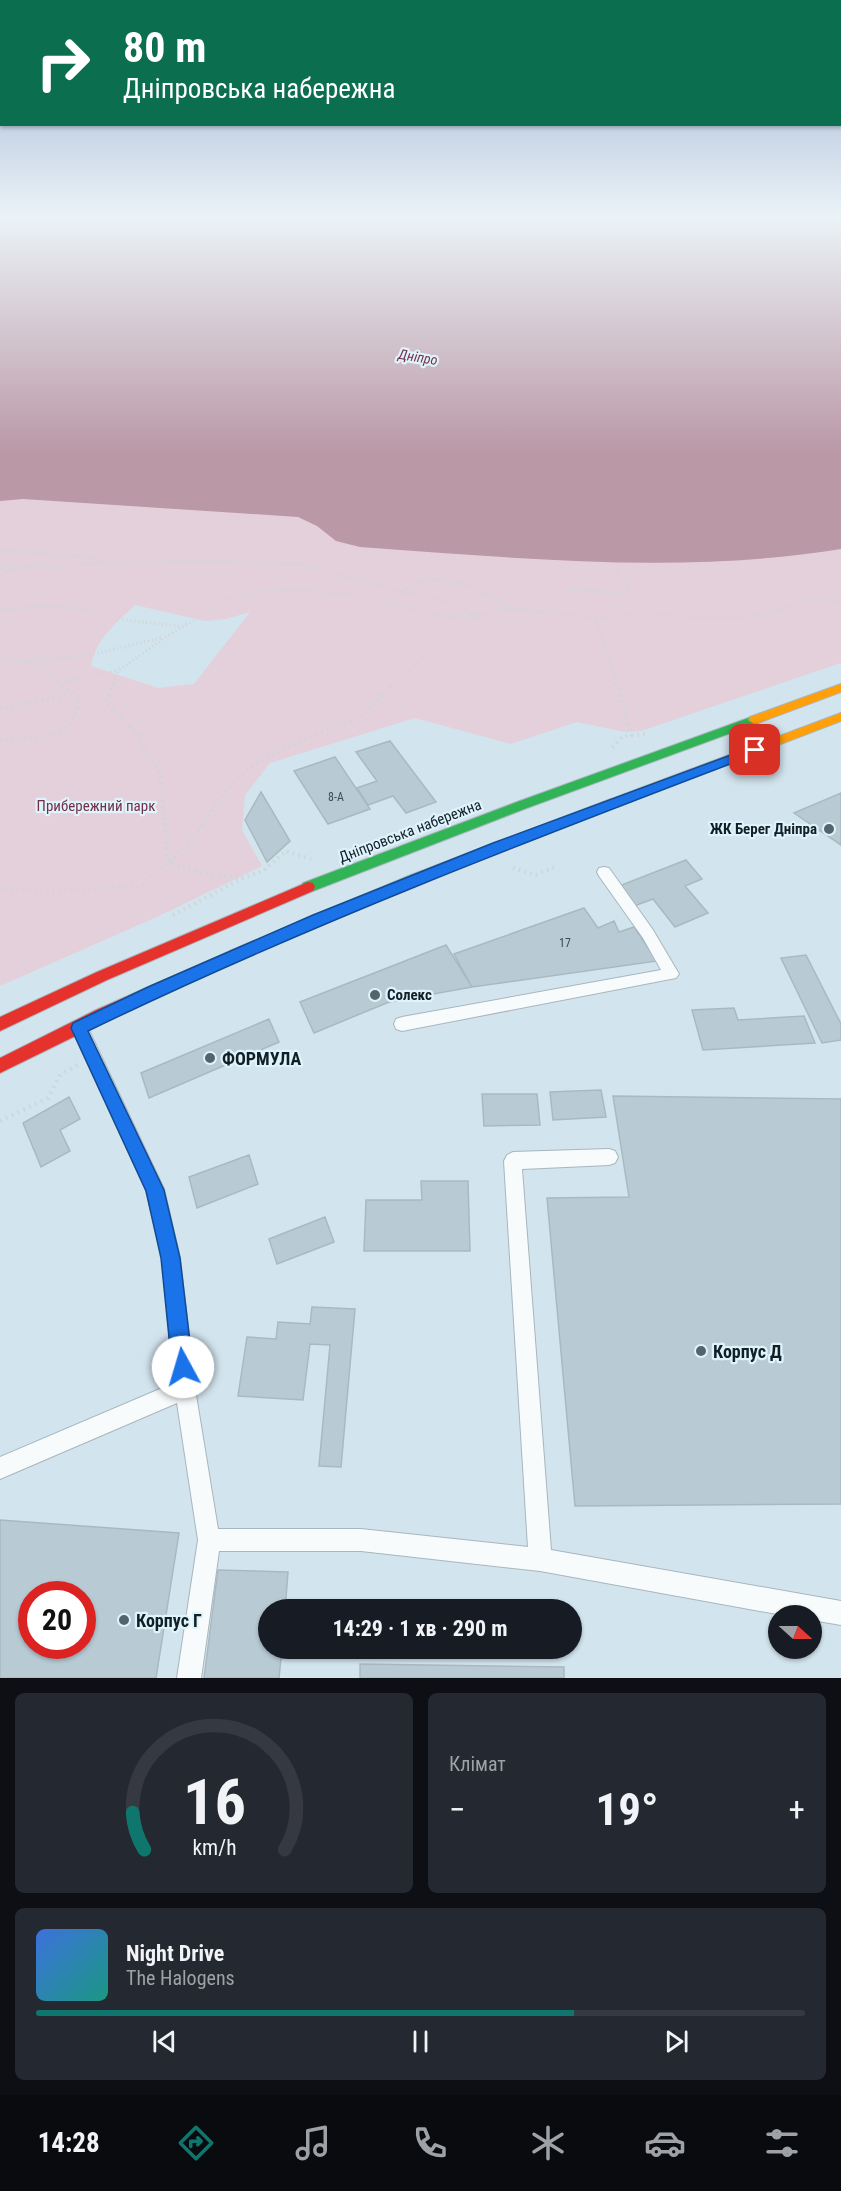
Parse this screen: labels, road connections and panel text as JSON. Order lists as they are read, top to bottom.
{
  "streets": {
    "main road": ["Дніпровська набережна"]
  },
  "water": ["Дніпро"],
  "parks": ["Прибережний парк"],
  "places": [
    "ЖК Берег Дніпра",
    "Солекс",
    "ФОРМУЛА",
    "Корпус Д",
    "Корпус Г"
  ],
  "house_numbers": ["8-А", "17"],
  "north": "right",
  "page": {
    "turn": ["80 m", "Дніпровська набережна"],
    "limit": "20",
    "trip": "14:29 · 1 хв · 290 m",
    "tile": "Клімат",
    "heat": ["−", "19°", "+"],
    "song": ["Night Drive", "The Halogens"],
    "tabs": "14:28",
    "gauge": ["16", "km/h"]
  }
}
